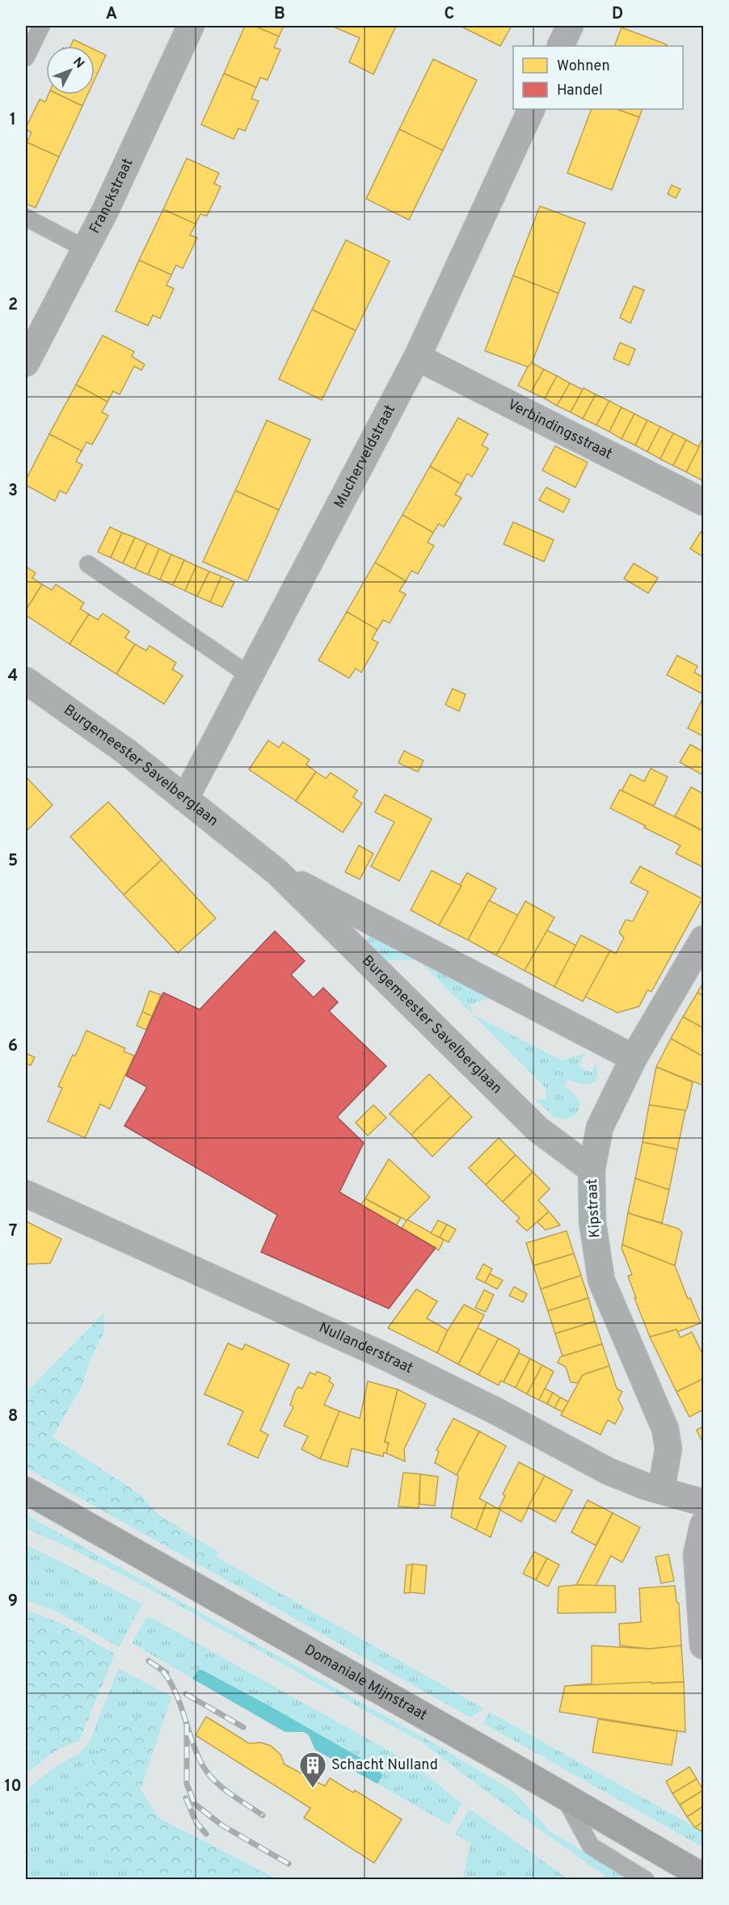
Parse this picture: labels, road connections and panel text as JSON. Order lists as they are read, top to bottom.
{
  "streets": {
    "main road": ["Domaniale Mijnstraat"],
    "street": [
      "Franckstraat",
      "Verbindingsstraat",
      "Mucherveldstraat",
      "Burgemeester Savelberglaan",
      "Kipstraat",
      "Nullanderstraat"
    ]
  },
  "crossings": [
    ["Verbindingsstraat", "Mucherveldstraat"],
    ["Mucherveldstraat", "Burgemeester Savelberglaan"],
    ["Burgemeester Savelberglaan", "Kipstraat"],
    ["Kipstraat", "Nullanderstraat"]
  ],
  "places": {
    "building": ["Schacht Nulland"]
  },
  "legend": ["Wohnen", "Handel"],
  "north": "top right",
  "grid": {
    "columns": [
      "A",
      "B",
      "C",
      "D"
    ],
    "rows": [
      "1",
      "2",
      "3",
      "4",
      "5",
      "6",
      "7",
      "8",
      "9",
      "10"
    ]
  }
}
